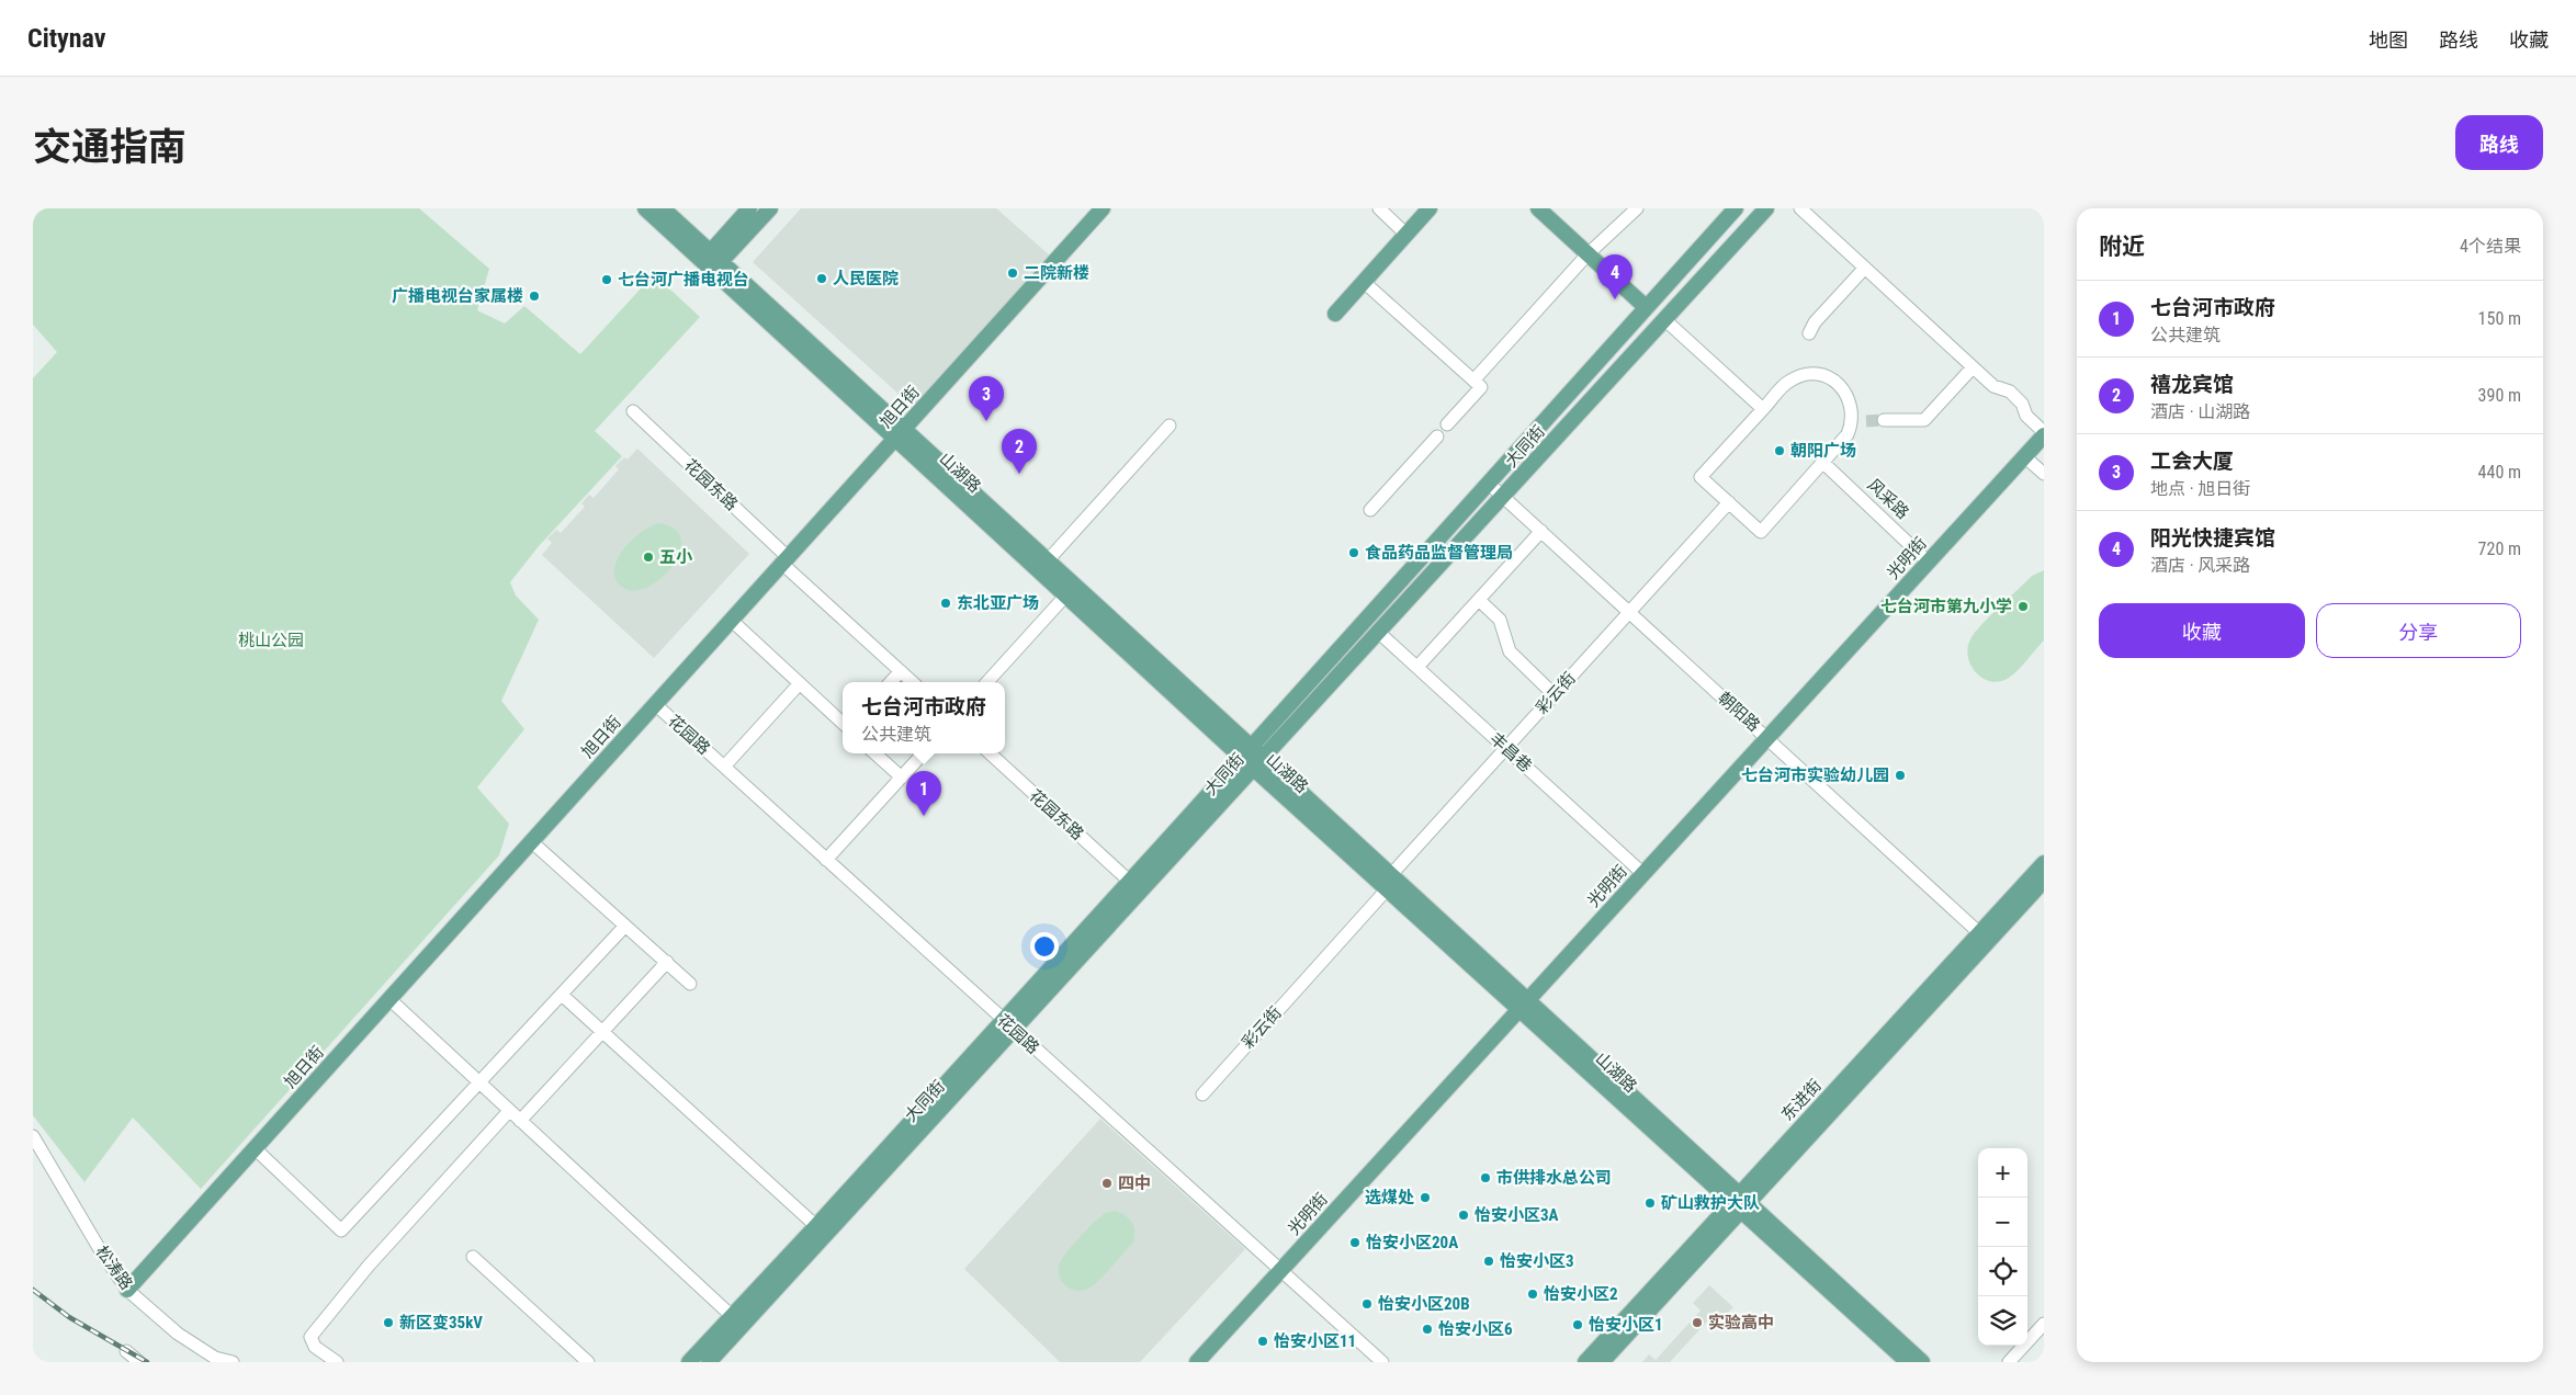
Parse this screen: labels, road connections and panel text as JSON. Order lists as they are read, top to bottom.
{
  "streets": {
    "main road": [
      "旭日街",
      "大同街",
      "山湖路",
      "光明街",
      "东进街"
    ],
    "street": [
      "花园东路",
      "风采路",
      "彩云街",
      "朝阳路",
      "花园路",
      "丰昌巷",
      "松涛路"
    ]
  },
  "crossings": [
    ["旭日街", "山湖路"],
    ["旭日街", "花园东路"],
    ["旭日街", "花园路"],
    ["旭日街", "松涛路"],
    ["大同街", "山湖路"],
    ["大同街", "花园东路"],
    ["大同街", "朝阳路"],
    ["大同街", "花园路"],
    ["大同街", "丰昌巷"],
    ["山湖路", "光明街"],
    ["山湖路", "彩云街"],
    ["山湖路", "东进街"],
    ["风采路", "光明街"],
    ["光明街", "朝阳路"],
    ["光明街", "花园路"],
    ["光明街", "丰昌巷"],
    ["彩云街", "朝阳路"],
    ["彩云街", "丰昌巷"],
    ["朝阳路", "东进街"]
  ],
  "parks": ["桃山公园"],
  "places": [
    "二院新楼",
    "人民医院",
    "七台河广播电视台",
    "广播电视台家属楼",
    "朝阳广场",
    "食品药品监督管理局",
    "五小",
    "东北亚广场",
    "七台河市第九小学",
    "七台河市实验幼儿园",
    "市供排水总公司",
    "四中",
    "选煤处",
    "矿山救护大队",
    "怡安小区3A",
    "怡安小区20A",
    "怡安小区3",
    "怡安小区2",
    "怡安小区20B",
    "新区变35kV",
    "实验高中",
    "怡安小区1",
    "怡安小区6",
    "怡安小区11"
  ],
  "page": {
    "header": "Citynav",
    "nav": ["地图", "路线", "收藏"],
    "title": "交通指南",
    "buttons": [
      "路线",
      ["收藏", "分享"]
    ],
    "heading": ["附近", "4个结果"],
    "pins": [
      "4",
      "3",
      "2",
      "1"
    ],
    "list": [
      {
        "mark": "1",
        "name": "七台河市政府",
        "note": "公共建筑",
        "value": "150 m"
      },
      {
        "mark": "2",
        "name": "禧龙宾馆",
        "note": "酒店 · 山湖路",
        "value": "390 m"
      },
      {
        "mark": "3",
        "name": "工会大厦",
        "note": "地点 · 旭日街",
        "value": "440 m"
      },
      {
        "mark": "4",
        "name": "阳光快捷宾馆",
        "note": "酒店 · 风采路",
        "value": "720 m"
      }
    ],
    "popup": ["七台河市政府", "公共建筑"],
    "map_buttons": ["+", "−"]
  }
}
